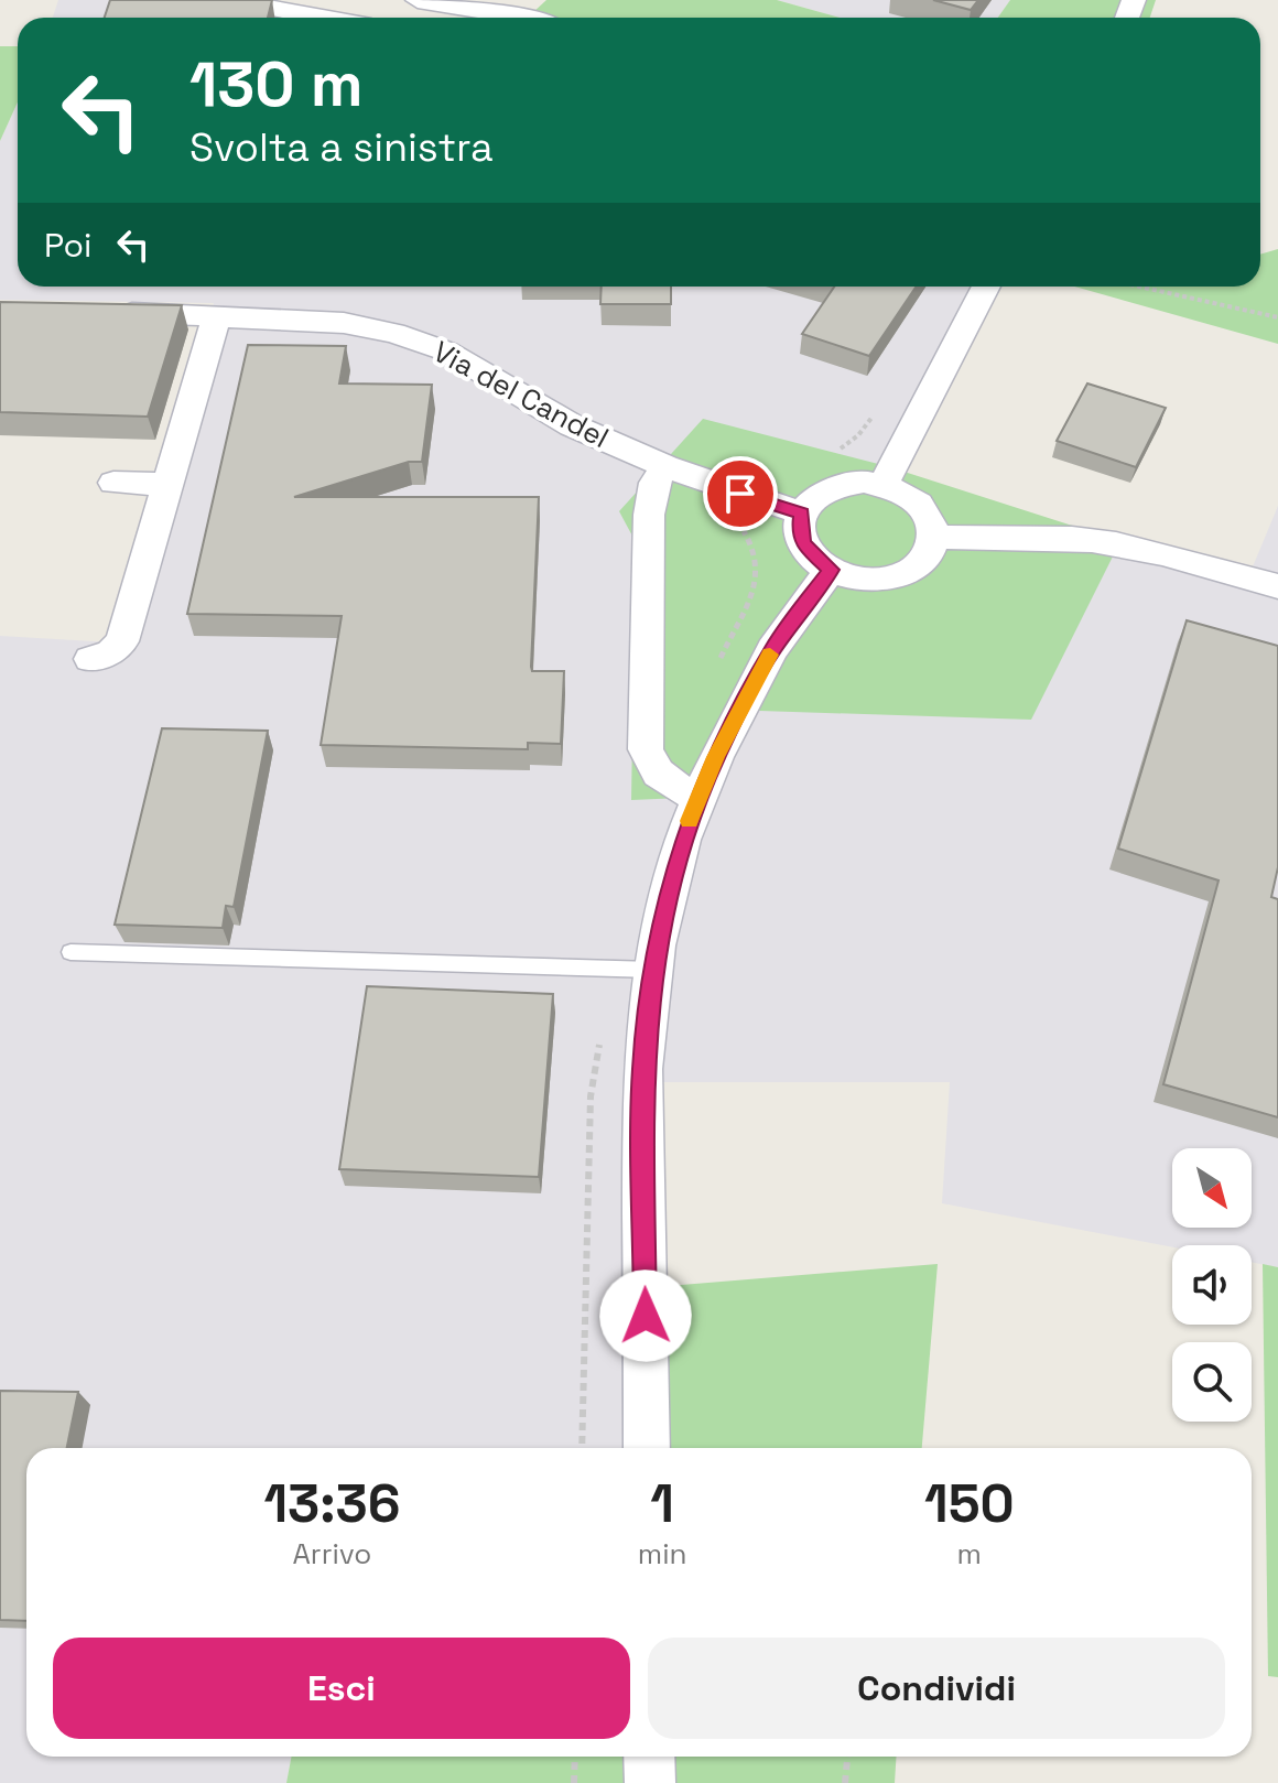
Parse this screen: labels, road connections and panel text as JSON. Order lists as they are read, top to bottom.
{
  "streets": {
    "street": ["Via del Candel"]
  },
  "north": "bottom right",
  "page": {
    "turn": ["130 m", "Svolta a sinistra"],
    "then": "Poi",
    "eta": [
      "13:36",
      "Arrivo",
      "1",
      "min",
      "150",
      "m"
    ],
    "buttons": ["Esci", "Condividi"]
  }
}
